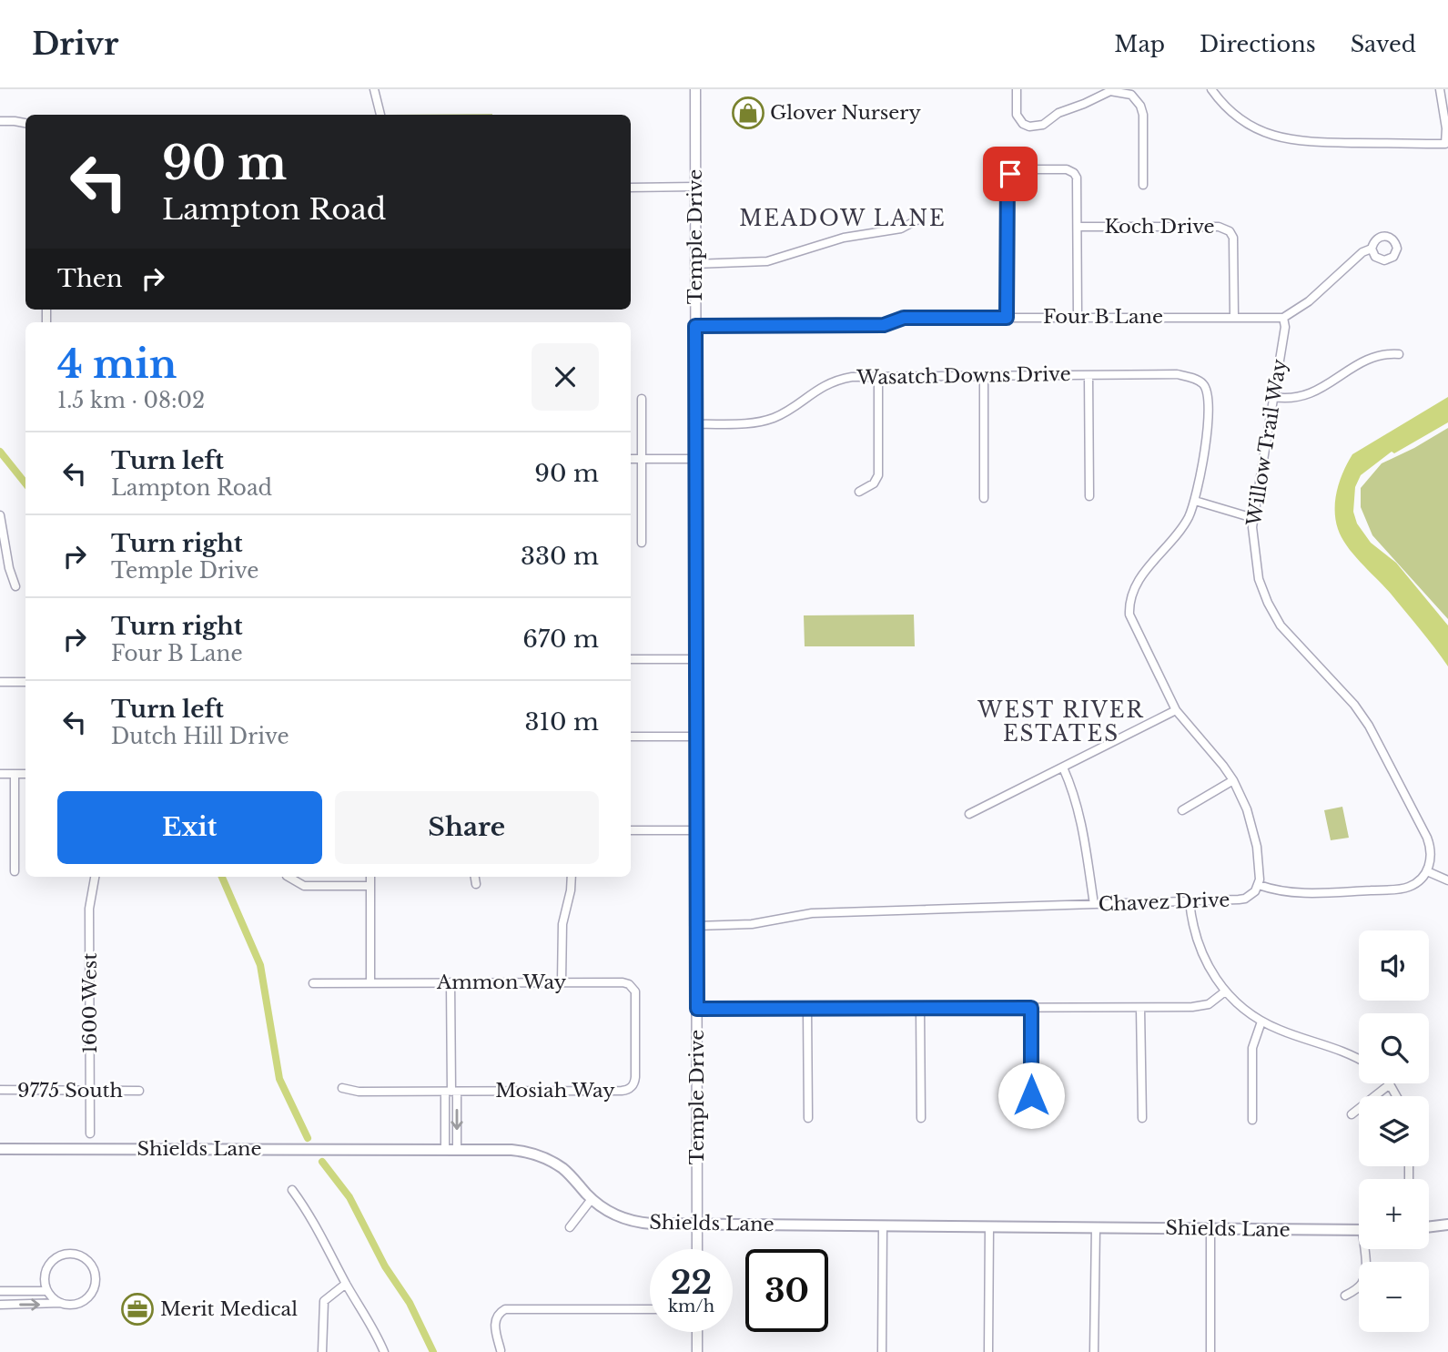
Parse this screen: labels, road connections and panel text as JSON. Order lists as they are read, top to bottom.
{
  "streets": {
    "main road": ["Shields Lane"],
    "street": [
      "Koch Drive",
      "Temple Drive",
      "Four B Lane",
      "Wasatch Downs Drive",
      "Willow Trail Way",
      "Chavez Drive",
      "Ammon Way",
      "1600 West",
      "9775 South",
      "Mosiah Way"
    ]
  },
  "crossings": [
    ["Koch Drive", "Four B Lane"],
    ["Temple Drive", "Four B Lane"],
    ["Temple Drive", "Wasatch Downs Drive"],
    ["Temple Drive", "Chavez Drive"],
    ["Temple Drive", "Shields Lane"],
    ["Four B Lane", "Willow Trail Way"],
    ["Ammon Way", "Mosiah Way"],
    ["1600 West", "9775 South"]
  ],
  "districts": ["MEADOW LANE", "WEST RIVER ESTATES"],
  "places": {
    "shop": ["Glover Nursery"],
    "office": ["Merit Medical"]
  },
  "page": {
    "header": "Drivr",
    "nav": ["Map", "Directions", "Saved"],
    "turn": ["90 m", "Lampton Road"],
    "then": "Then",
    "heading": ["4 min", "1.5 km · 08:02"],
    "list": [
      {
        "name": "Turn left",
        "note": "Lampton Road",
        "value": "90 m"
      },
      {
        "name": "Turn right",
        "note": "Temple Drive",
        "value": "330 m"
      },
      {
        "name": "Turn right",
        "note": "Four B Lane",
        "value": "670 m"
      },
      {
        "name": "Turn left",
        "note": "Dutch Hill Drive",
        "value": "310 m"
      }
    ],
    "buttons": ["Exit", "Share"],
    "map_buttons": ["+", "−"],
    "speed": "22 km/h",
    "limit": "30"
  }
}
